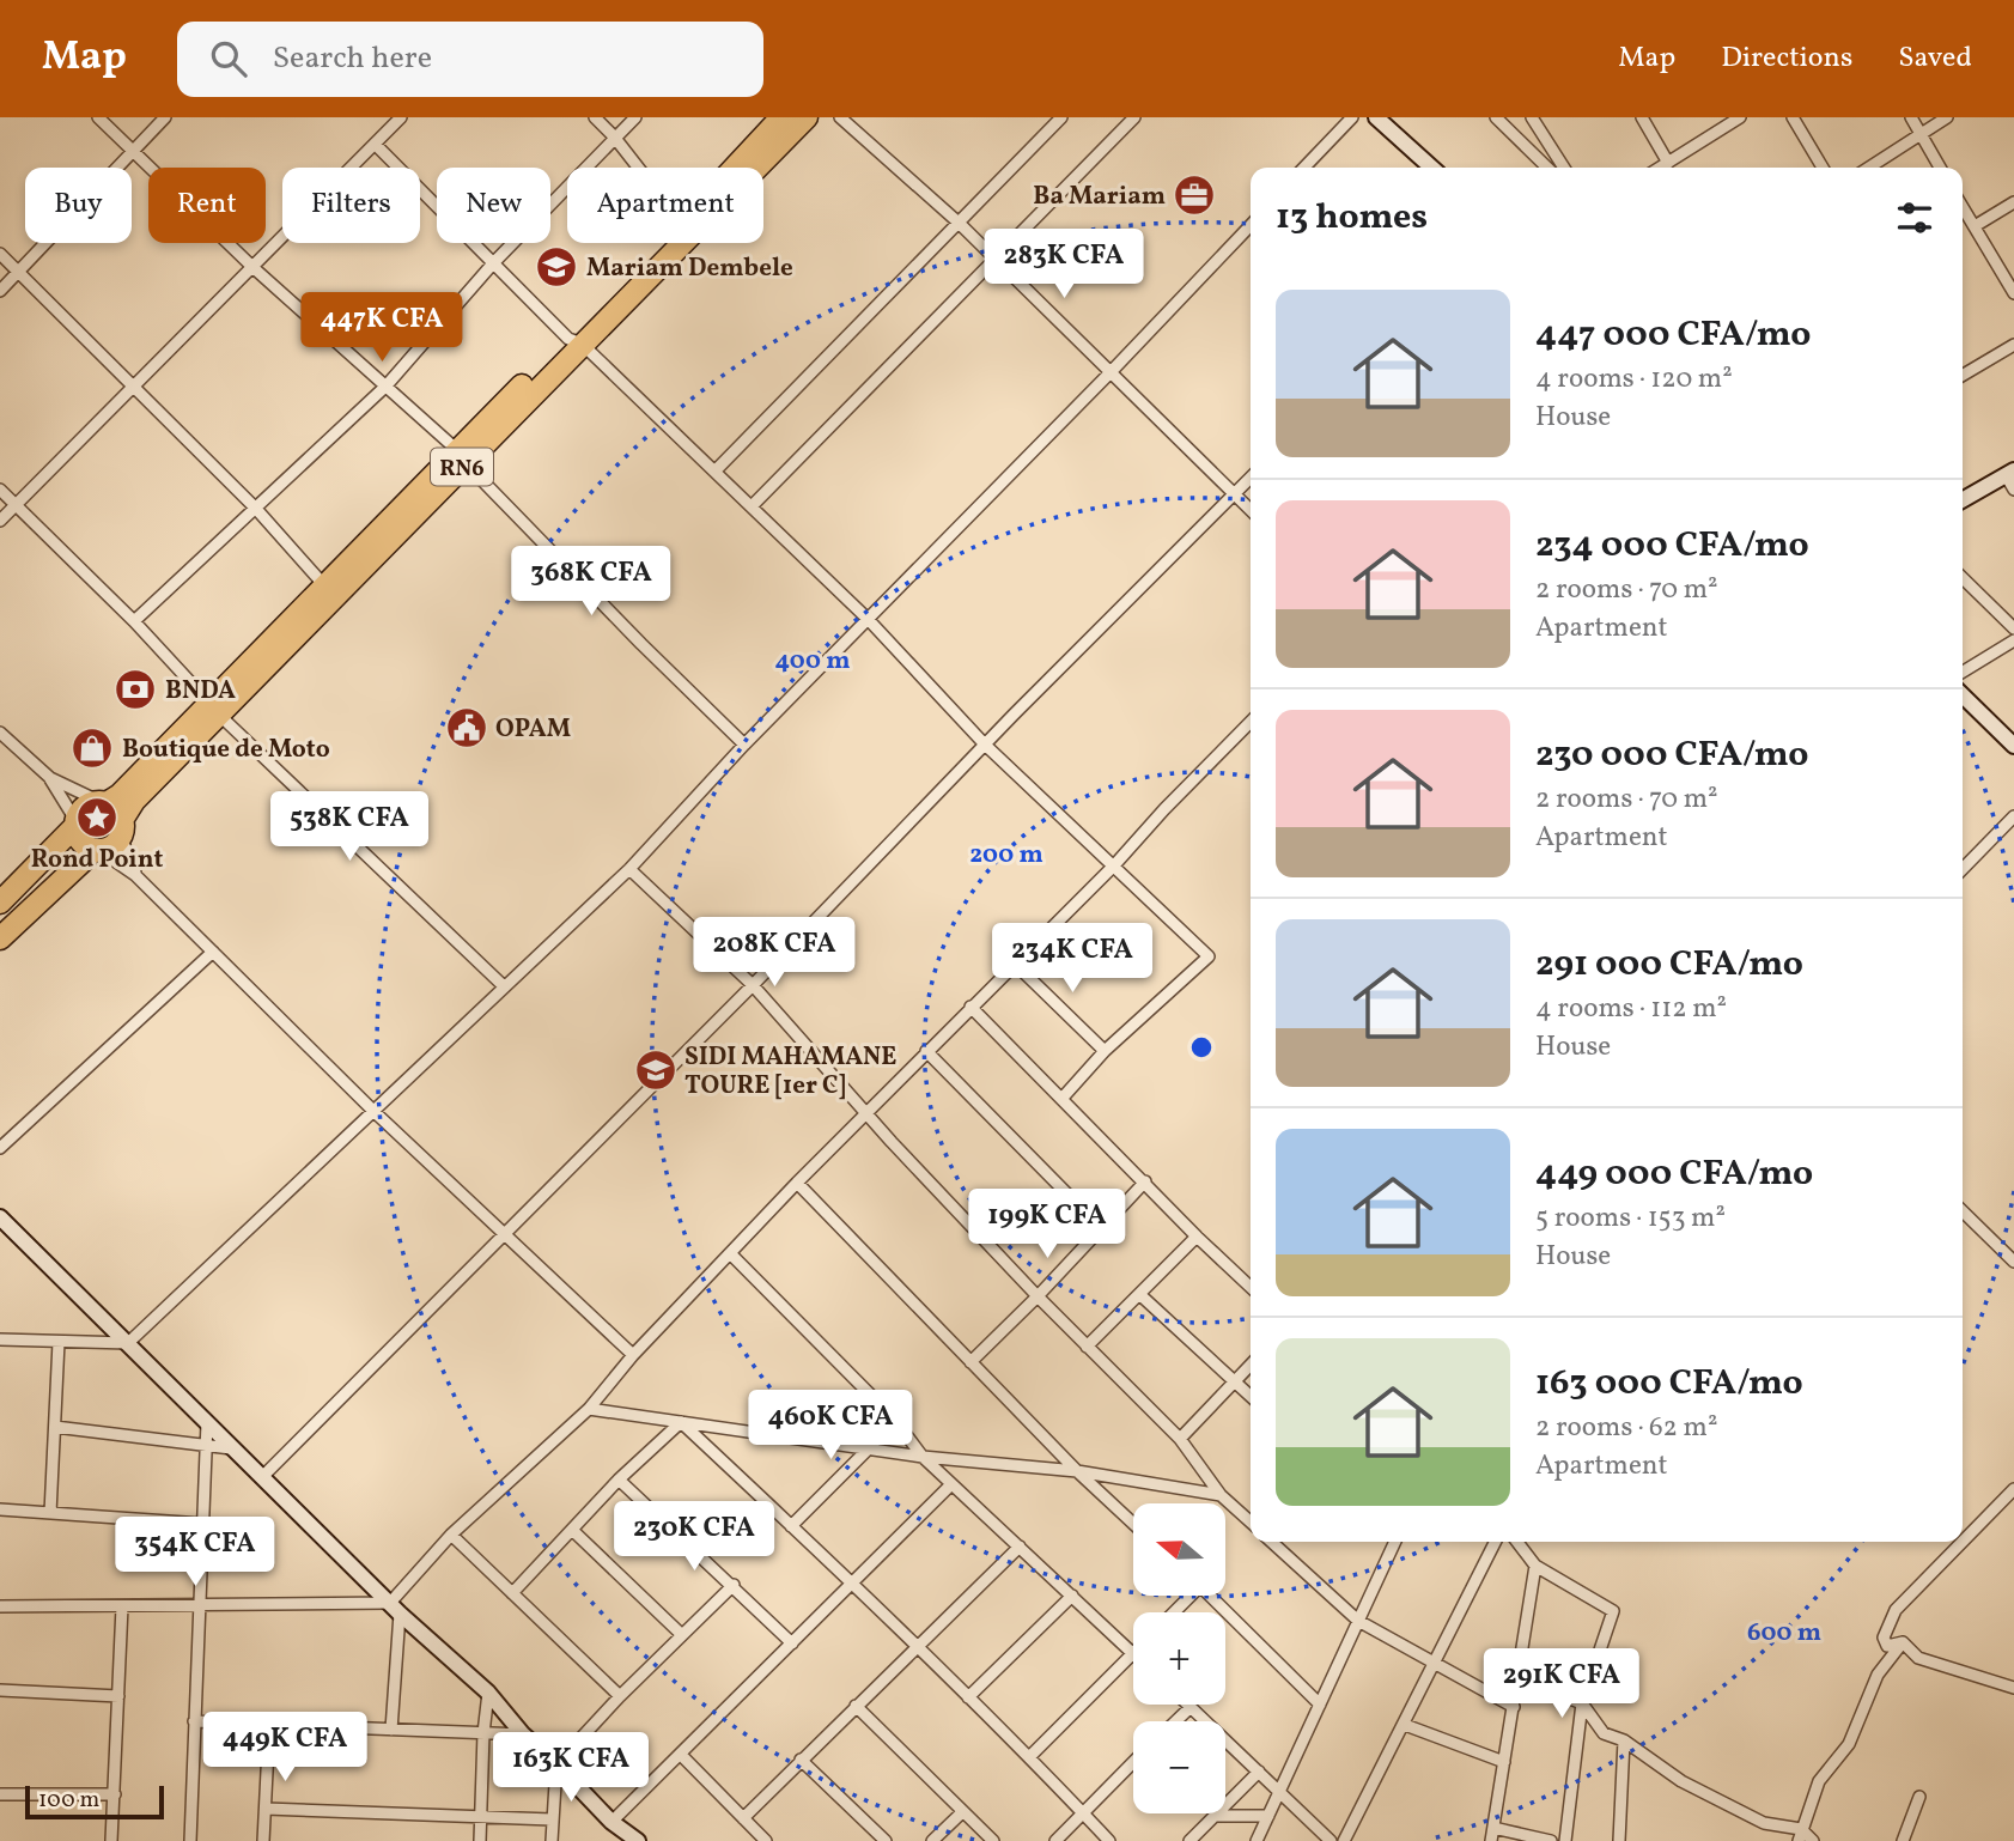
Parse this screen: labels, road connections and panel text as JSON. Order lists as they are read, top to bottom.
{
  "streets": {
    "highway": ["RN6"]
  },
  "places": {
    "office": ["Ba Mariam"],
    "school or university": ["Mariam Dembele", "SIDI MAHAMANE TOURE [1er C]"],
    "bank": ["BNDA"],
    "public building": ["OPAM"],
    "shop": ["Boutique de Moto"],
    "place": ["Rond Point"]
  },
  "scale_bar": "100 m",
  "north": "left",
  "page": {
    "header": "Map",
    "search": "Search here",
    "nav": ["Map", "Directions", "Saved"],
    "chip": [
      "Buy",
      "Rent",
      "Filters",
      "New",
      "Apartment"
    ],
    "heading": "13 homes",
    "price": [
      "283K CFA",
      "447K CFA",
      "368K CFA",
      "538K CFA",
      "208K CFA",
      "234K CFA",
      "199K CFA",
      "460K CFA",
      "230K CFA",
      "354K CFA",
      "291K CFA",
      "449K CFA",
      "163K CFA"
    ],
    "list": [
      {
        "name": "447 000 CFA/mo",
        "note": "4 rooms · 120 m² · House"
      },
      {
        "name": "234 000 CFA/mo",
        "note": "2 rooms · 70 m² · Apartment"
      },
      {
        "name": "230 000 CFA/mo",
        "note": "2 rooms · 70 m² · Apartment"
      },
      {
        "name": "291 000 CFA/mo",
        "note": "4 rooms · 112 m² · House"
      },
      {
        "name": "449 000 CFA/mo",
        "note": "5 rooms · 153 m² · House"
      },
      {
        "name": "163 000 CFA/mo",
        "note": "2 rooms · 62 m² · Apartment"
      }
    ],
    "map_buttons": ["+", "−"],
    "scale": "100 m"
  },
  "rings": ["400 m", "200 m", "600 m"]
}
